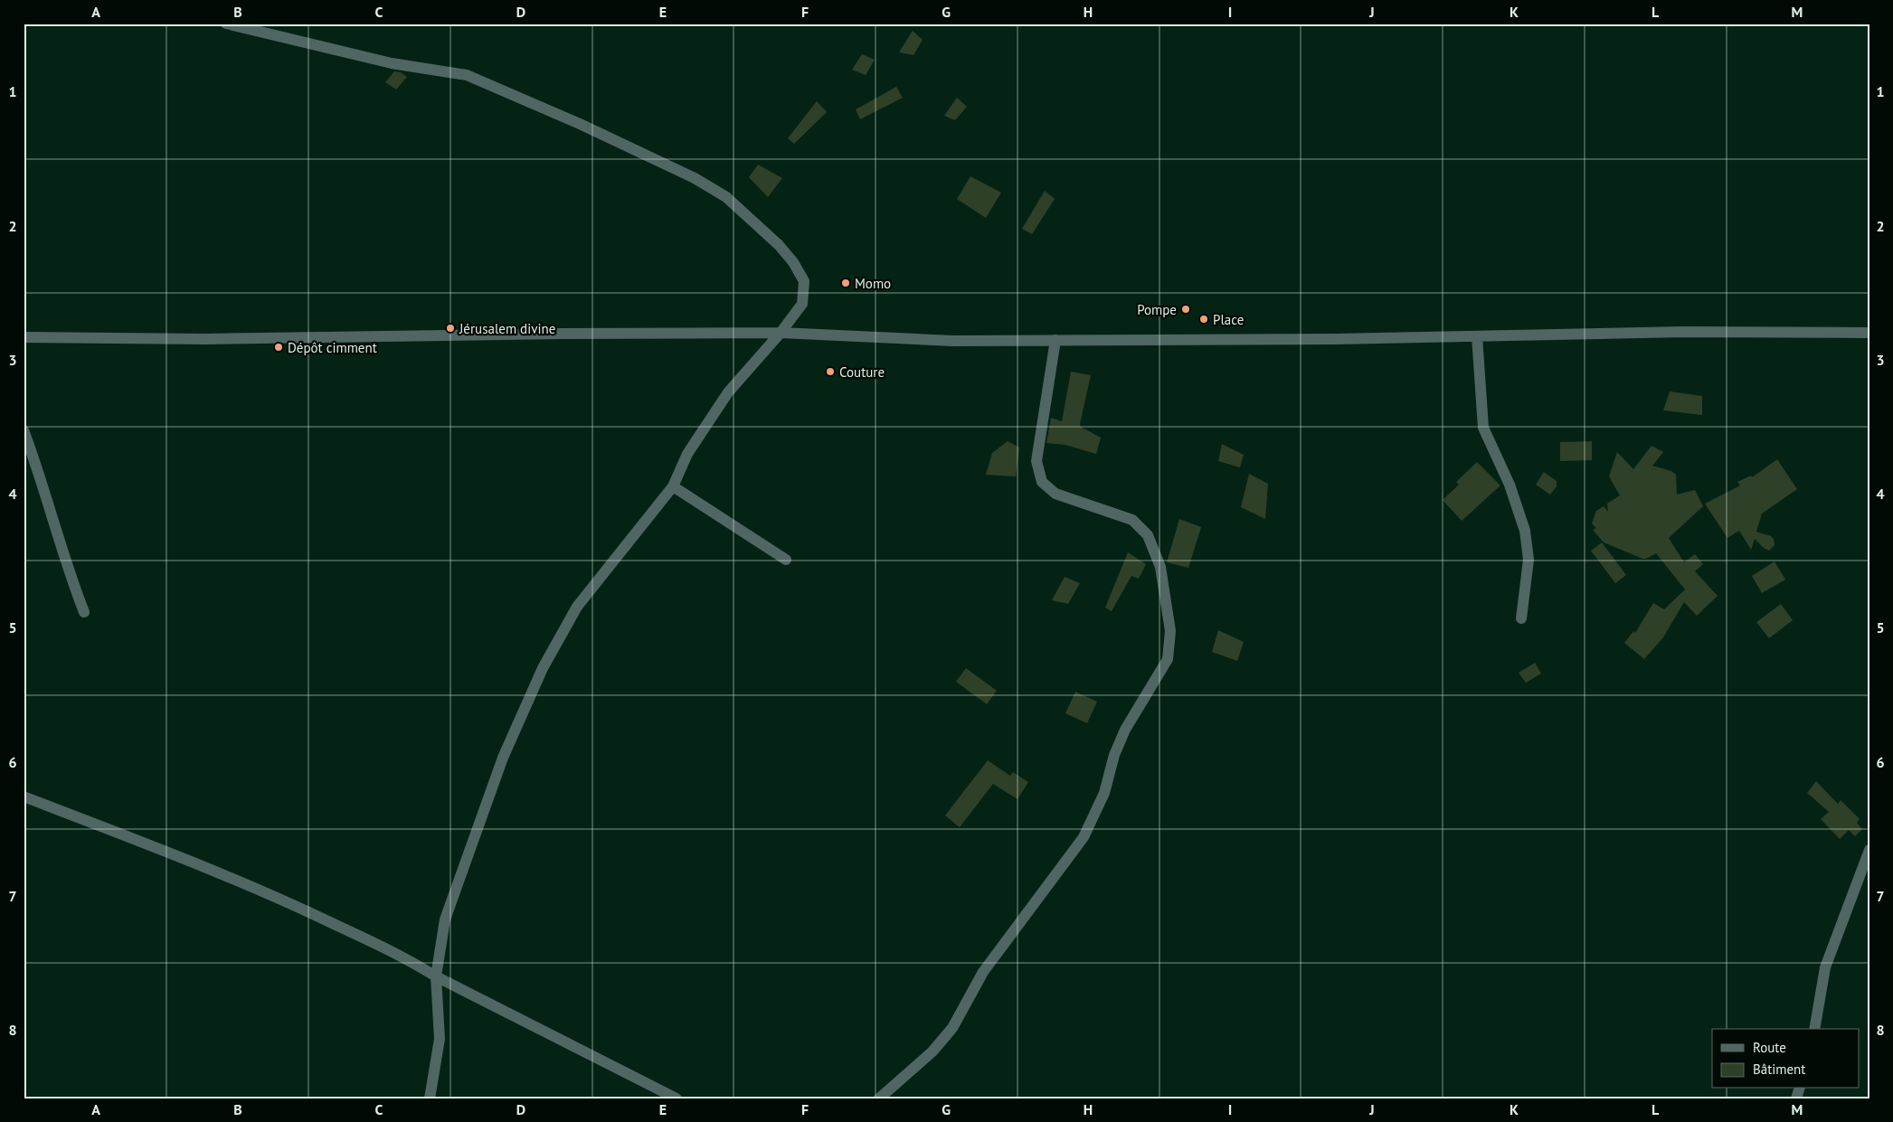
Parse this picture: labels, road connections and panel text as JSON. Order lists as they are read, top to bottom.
{
  "places": [
    "Momo",
    "Pompe",
    "Place",
    "Jérusalem divine",
    "Dépôt cimment",
    "Couture"
  ],
  "legend": ["Route", "Bâtiment"],
  "grid": {
    "columns": [
      "A",
      "B",
      "C",
      "D",
      "E",
      "F",
      "G",
      "H",
      "I",
      "J",
      "K",
      "L",
      "M"
    ],
    "rows": [
      "1",
      "2",
      "3",
      "4",
      "5",
      "6",
      "7",
      "8"
    ]
  }
}
